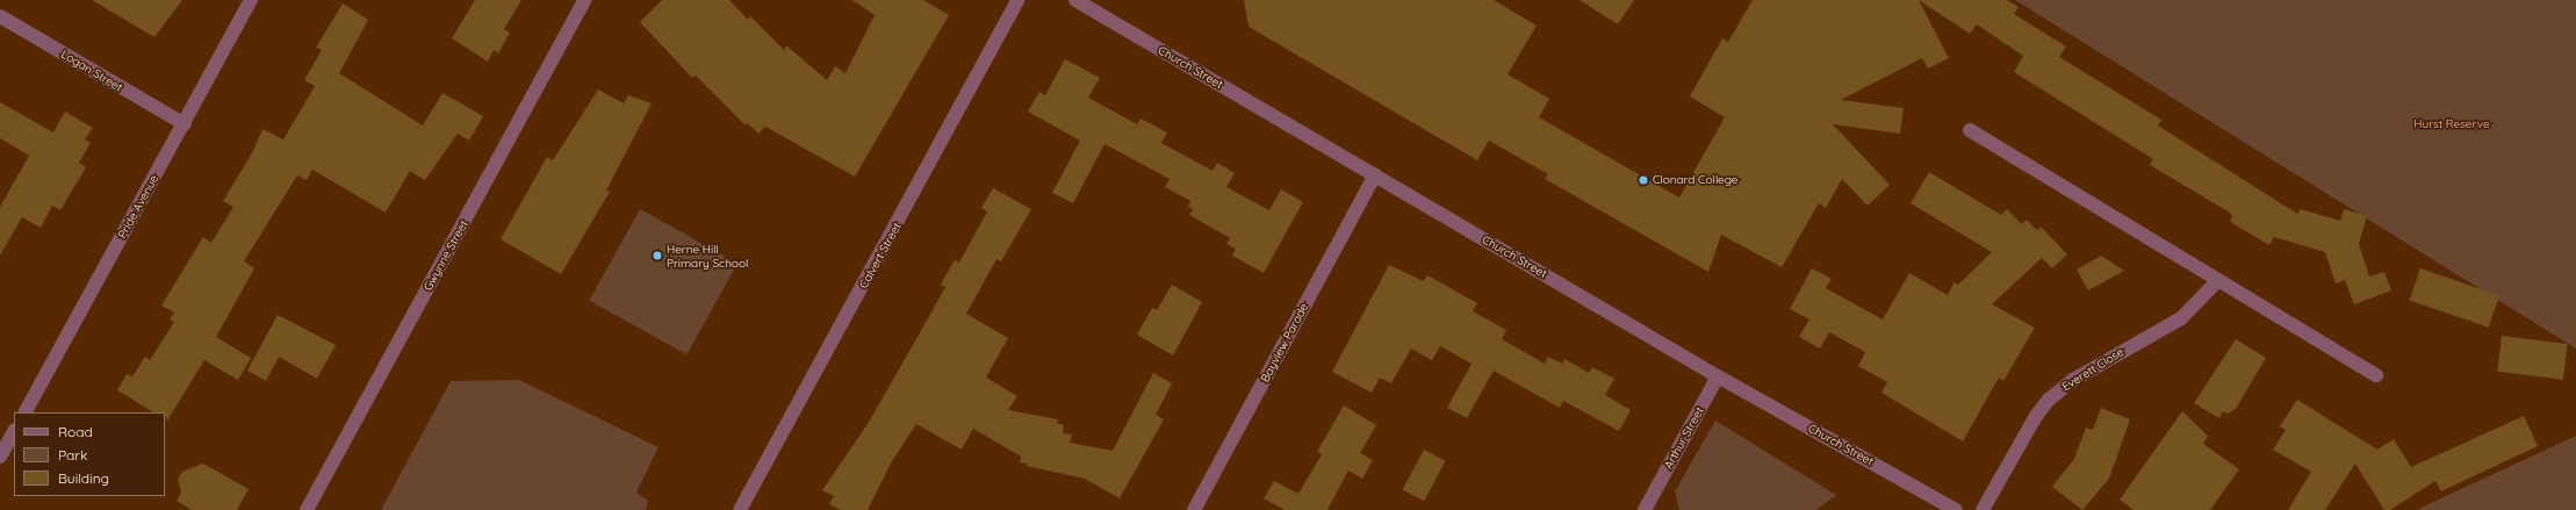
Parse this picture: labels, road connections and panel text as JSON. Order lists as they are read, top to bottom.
{
  "streets": {
    "street": [
      "Church Street",
      "Logan Street",
      "Pride Avenue",
      "Gwynne Street",
      "Calvert Street",
      "Bayview Parade",
      "Everett Close",
      "Arthur Street"
    ]
  },
  "crossings": [
    ["Church Street", "Bayview Parade"],
    ["Church Street", "Arthur Street"],
    ["Logan Street", "Pride Avenue"]
  ],
  "parks": ["Hurst Reserve"],
  "places": ["Clonard College", "Herne Hill Primary School"],
  "legend": ["Road", "Park", "Building"]
}
